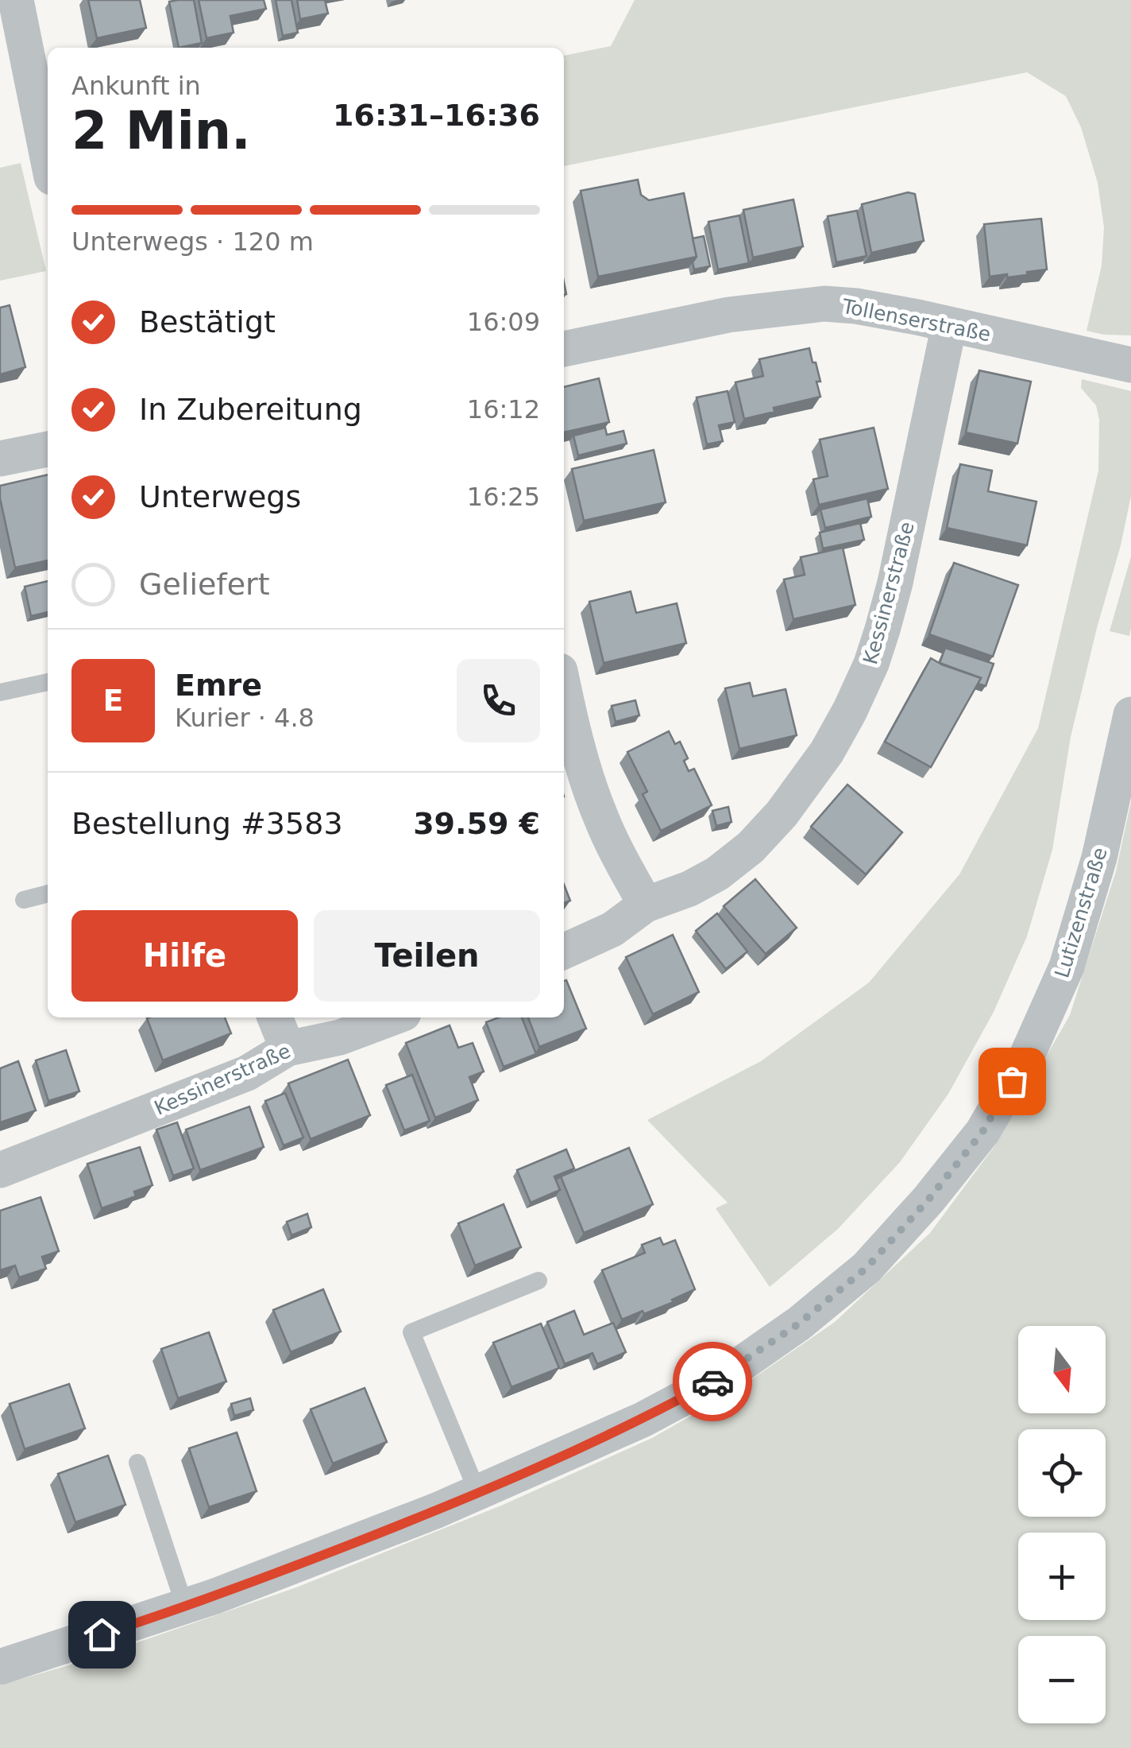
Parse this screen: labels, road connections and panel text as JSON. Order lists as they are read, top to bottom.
{
  "streets": {
    "street": ["Tollenserstraße", "Kessinerstraße", "Lutizenstraße"]
  },
  "crossings": [
    ["Tollenserstraße", "Kessinerstraße"]
  ],
  "north": "bottom",
  "page": {
    "heading": ["2 Min.", "Ankunft in", "16:31–16:36"],
    "panel": [
      "Emre",
      "Kurier · 4.8",
      "Bestellung #3583",
      "39.59 €"
    ],
    "bar": "Unterwegs · 120 m",
    "list": [
      ["Bestätigt", "16:09"],
      ["In Zubereitung", "16:12"],
      ["Unterwegs", "16:25"],
      "Geliefert"
    ],
    "round": "E",
    "buttons": ["Hilfe", "Teilen"],
    "map_buttons": ["+", "−"]
  }
}
